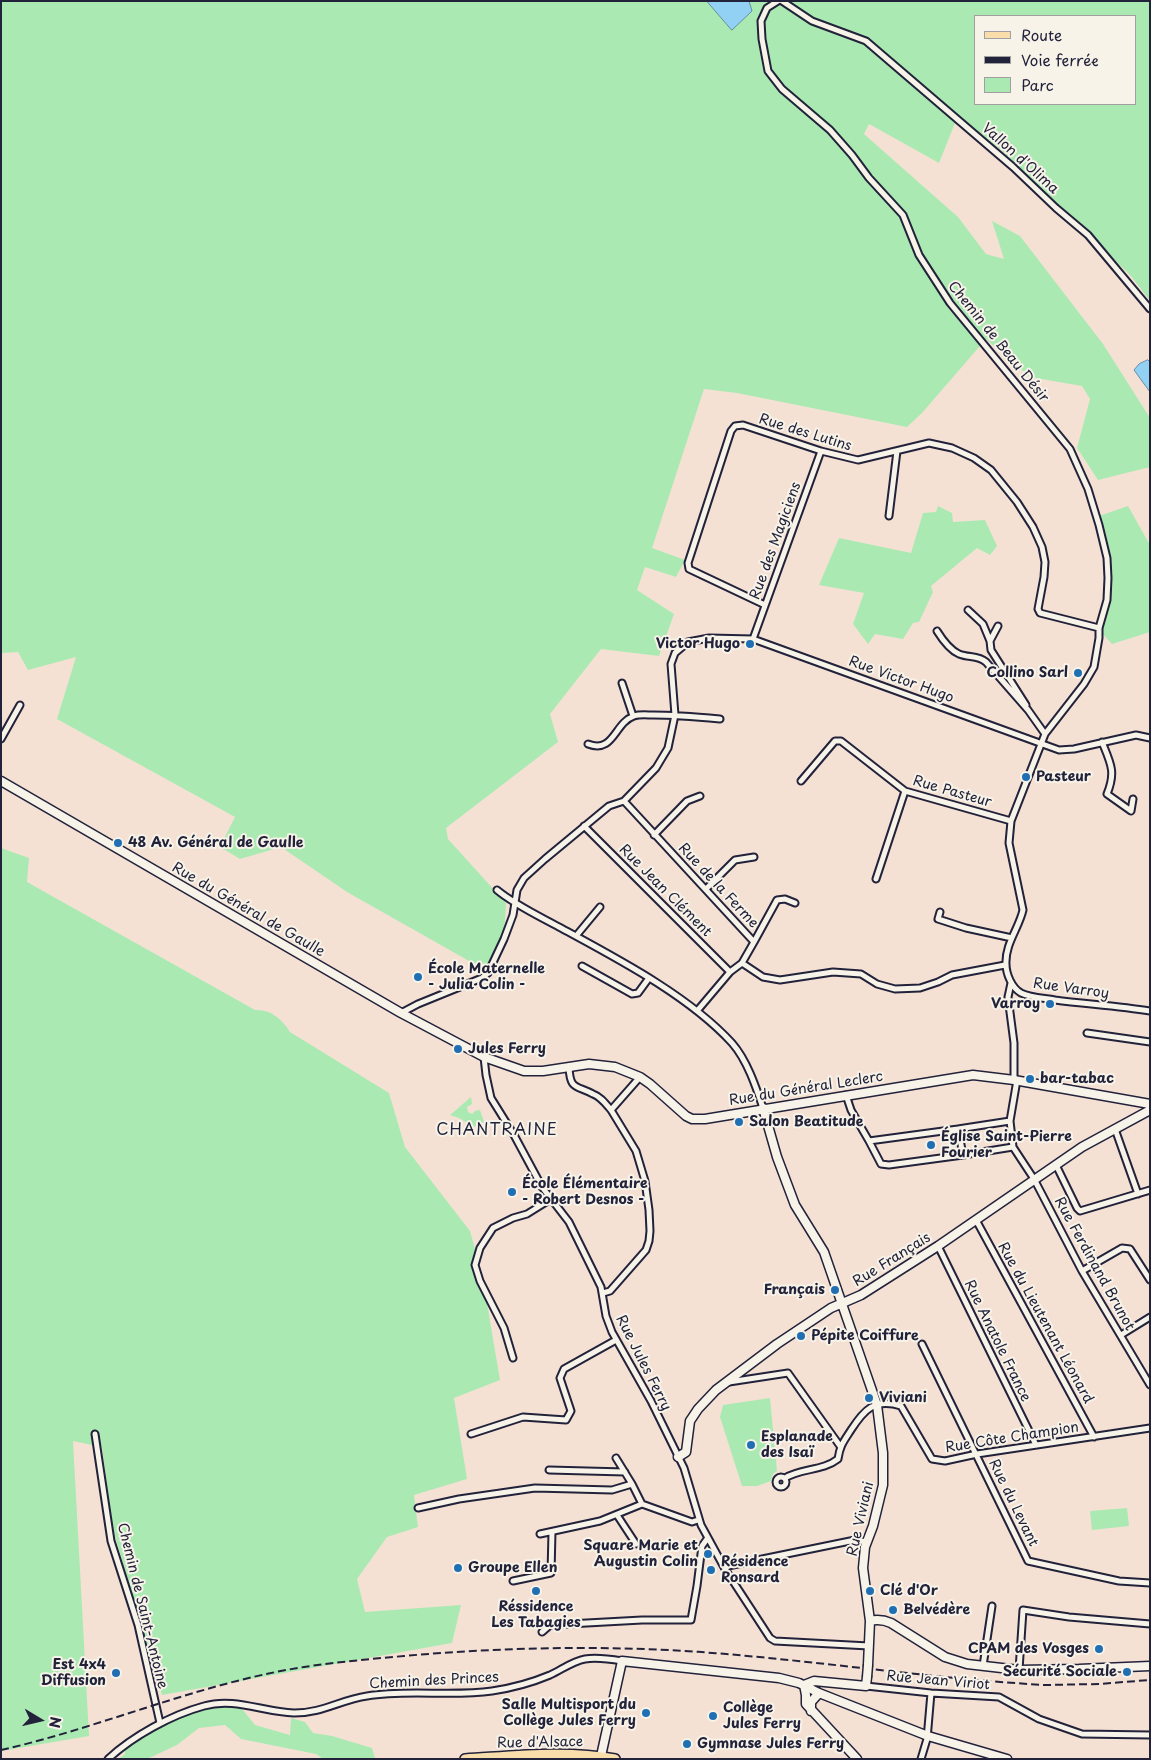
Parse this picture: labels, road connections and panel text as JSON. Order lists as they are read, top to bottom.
{
  "streets": {
    "main road": ["Rue d'Alsace"],
    "street": [
      "Vallon d'Olima",
      "Chemin de Beau Désir",
      "Rue des Lutins",
      "Rue des Magiciens",
      "Rue Victor Hugo",
      "Rue Pasteur",
      "Rue de la Ferme",
      "Rue Jean Clément",
      "Rue du Général de Gaulle",
      "Rue Varroy",
      "Rue du Général Leclerc",
      "Rue Français",
      "Rue Ferdinand Brunot",
      "Rue du Lieutenant Léonard",
      "Rue Anatole France",
      "Rue Jules Ferry",
      "Rue Côte Champion",
      "Rue du Levant",
      "Rue Viviani",
      "Chemin de Saint-Antoine",
      "Chemin des Princes",
      "Rue Jean Viriot"
    ]
  },
  "crossings": [
    ["Chemin de Beau Désir", "Rue des Lutins"],
    ["Rue des Lutins", "Rue des Magiciens"],
    ["Rue des Magiciens", "Rue Victor Hugo"],
    ["Rue Victor Hugo", "Rue de la Ferme"],
    ["Rue de la Ferme", "Rue Jean Clément"],
    ["Rue du Général de Gaulle", "Rue du Général Leclerc"],
    ["Rue du Général de Gaulle", "Rue Jules Ferry"],
    ["Rue du Général Leclerc", "Rue Jules Ferry"],
    ["Rue du Général Leclerc", "Rue Viviani"],
    ["Rue Français", "Rue Ferdinand Brunot"],
    ["Rue Français", "Rue du Lieutenant Léonard"],
    ["Rue Français", "Rue Anatole France"],
    ["Rue Français", "Rue Jules Ferry"],
    ["Rue Français", "Rue Viviani"],
    ["Rue du Lieutenant Léonard", "Rue Côte Champion"],
    ["Rue Anatole France", "Rue Côte Champion"],
    ["Rue Jules Ferry", "Rue Viviani"],
    ["Rue Côte Champion", "Rue du Levant"],
    ["Rue Côte Champion", "Rue Viviani"],
    ["Rue Viviani", "Rue Jean Viriot"],
    ["Chemin de Saint-Antoine", "Chemin des Princes"]
  ],
  "districts": ["CHANTRAINE"],
  "places": [
    "Victor Hugo",
    "Collino Sarl",
    "Pasteur",
    "48 Av. Général de Gaulle",
    "École Maternelle - Julia Colin -",
    "Varroy",
    "Jules Ferry",
    "bar-tabac",
    "Salon Beatitude",
    "Église Saint-Pierre Fourier",
    "École Élémentaire - Robert Desnos -",
    "Français",
    "Pépite Coiffure",
    "Viviani",
    "Esplanade des Isaï",
    "Square Marie et Augustin Colin",
    "Groupe Ellen",
    "Résidence Ronsard",
    "Réssidence Les Tabagies",
    "Clé d'Or",
    "Belvédère",
    "CPAM des Vosges",
    "Sécurité Sociale",
    "Est 4x4 Diffusion",
    "Salle Multisport du Collège Jules Ferry",
    "Collège Jules Ferry",
    "Gymnase Jules Ferry"
  ],
  "legend": ["Route", "Voie ferrée", "Parc"],
  "north": "right"
}
